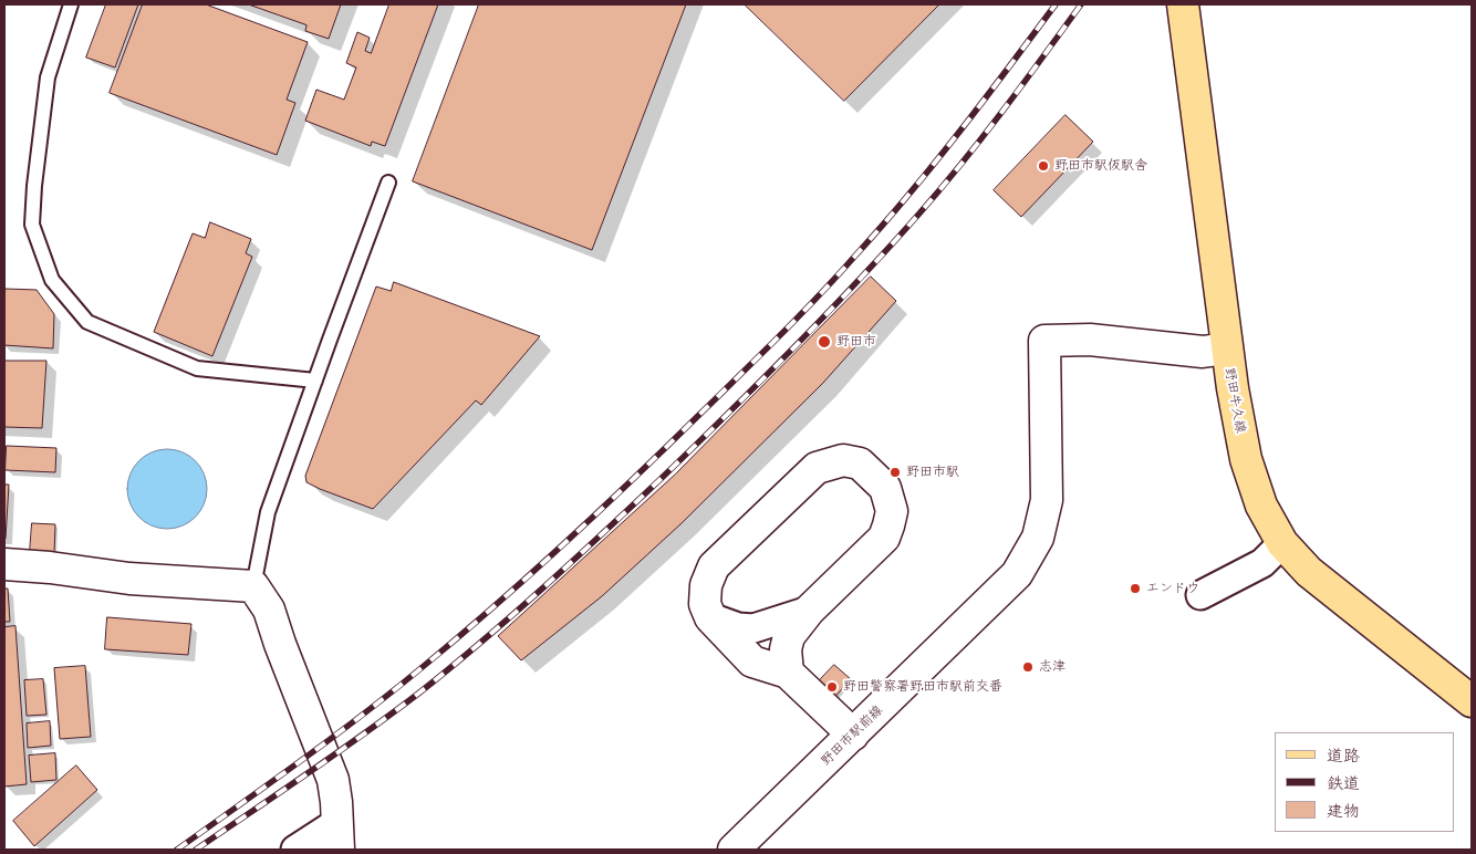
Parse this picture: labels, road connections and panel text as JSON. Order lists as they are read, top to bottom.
{
  "streets": {
    "main road": ["野田牛久線"],
    "street": ["野田市駅前線"]
  },
  "crossings": [
    ["野田牛久線", "野田市駅前線"]
  ],
  "places": [
    "野田市駅仮駅舎",
    "野田市",
    "野田市駅",
    "エンドウ",
    "志津",
    "野田警察署野田市駅前交番"
  ],
  "legend": ["道路", "鉄道", "建物"]
}
